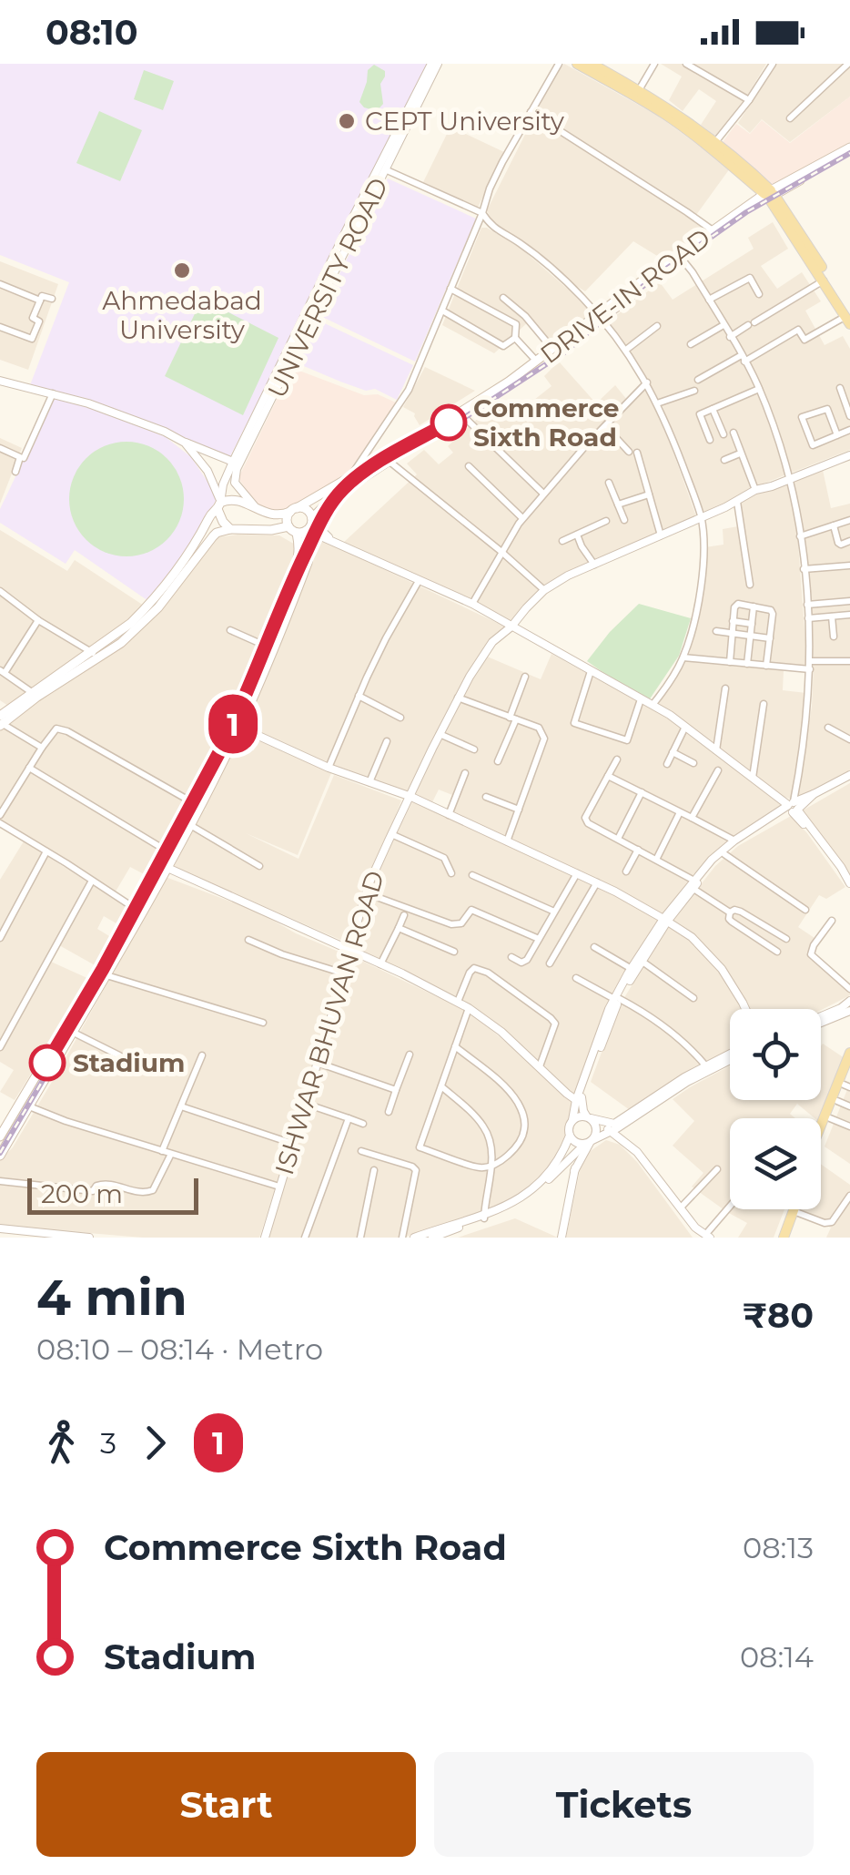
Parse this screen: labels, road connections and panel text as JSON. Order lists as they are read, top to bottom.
{
  "streets": {
    "main road": ["DRIVE-IN ROAD"],
    "street": ["UNIVERSITY ROAD", "ISHWAR BHUVAN ROAD"]
  },
  "places": [
    "CEPT University",
    "Ahmedabad University",
    "Commerce Sixth Road",
    "Stadium"
  ],
  "lines": ["metro line 1"],
  "scale_bar": "200 m",
  "page": {
    "status": "08:10",
    "on_map": "1",
    "scale": "200 m",
    "heading": ["4 min", "08:10 – 08:14 · Metro", "₹80"],
    "legs": ["3", "1"],
    "list": [
      {
        "name": "Commerce Sixth Road",
        "value": "08:13"
      },
      {
        "name": "Stadium",
        "value": "08:14"
      }
    ],
    "buttons": ["Start", "Tickets"]
  }
}
